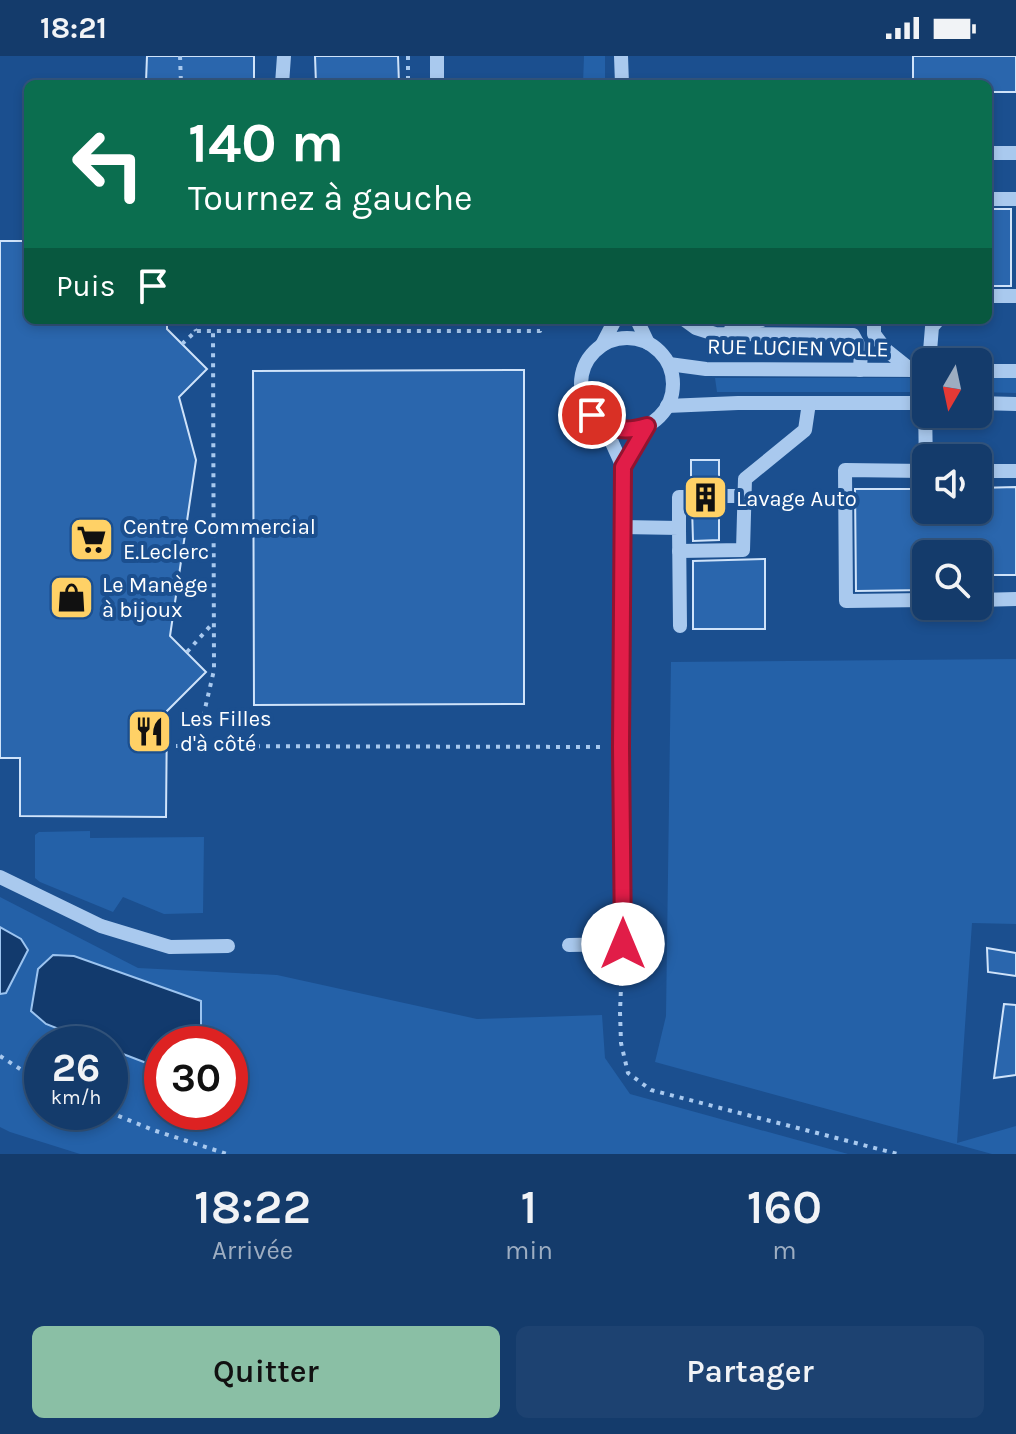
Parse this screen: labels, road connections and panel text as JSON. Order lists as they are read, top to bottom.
{
  "streets": {
    "street": ["RUE LUCIEN VOLLE"]
  },
  "places": {
    "building": ["Lavage Auto"],
    "supermarket": ["Centre Commercial E.Leclerc"],
    "shop": ["Le Manège à bijoux"],
    "restaurant": ["Les Filles d'à côté"]
  },
  "north": "bottom",
  "page": {
    "status": "18:21",
    "turn": ["140 m", "Tournez à gauche"],
    "then": "Puis",
    "speed": "26 km/h",
    "limit": "30",
    "eta": [
      "18:22",
      "Arrivée",
      "1",
      "min",
      "160",
      "m"
    ],
    "buttons": ["Quitter", "Partager"]
  }
}
